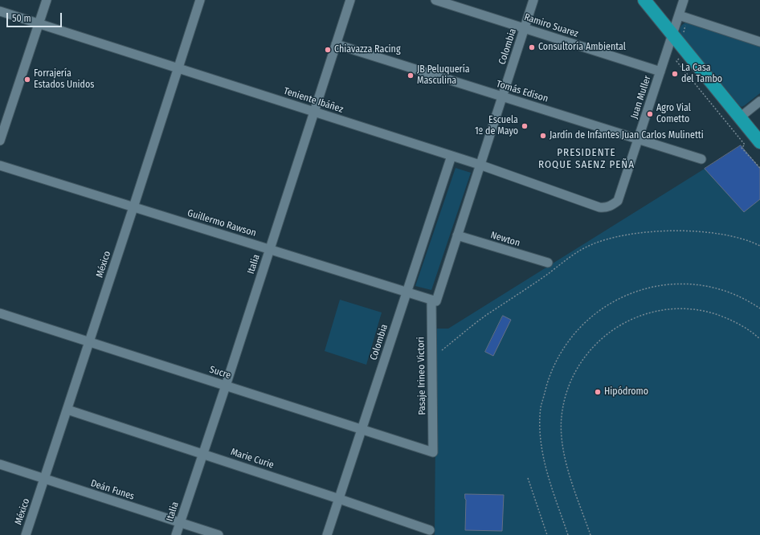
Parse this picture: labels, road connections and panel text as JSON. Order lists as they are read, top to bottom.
{
  "streets": {
    "street": [
      "Ramiro Suarez",
      "Colombia",
      "Tomás Edison",
      "Juan Muller",
      "Teniente Ibáñez",
      "Guillermo Rawson",
      "Newton",
      "México",
      "Italia",
      "Sucre",
      "Pasaje Irineo Victori",
      "Marie Curie",
      "Deán Funes"
    ]
  },
  "crossings": [
    ["Ramiro Suarez", "Colombia"],
    ["Ramiro Suarez", "Juan Muller"],
    ["Colombia", "Tomás Edison"],
    ["Colombia", "Teniente Ibáñez"],
    ["Colombia", "Guillermo Rawson"],
    ["Colombia", "Newton"],
    ["Colombia", "Sucre"],
    ["Colombia", "Pasaje Irineo Victori"],
    ["Colombia", "Marie Curie"],
    ["Tomás Edison", "Juan Muller"],
    ["Tomás Edison", "Italia"],
    ["Juan Muller", "Teniente Ibáñez"],
    ["Teniente Ibáñez", "México"],
    ["Teniente Ibáñez", "Italia"],
    ["Guillermo Rawson", "México"],
    ["Guillermo Rawson", "Italia"],
    ["Guillermo Rawson", "Pasaje Irineo Victori"],
    ["México", "Sucre"],
    ["México", "Marie Curie"],
    ["México", "Deán Funes"],
    ["Italia", "Sucre"],
    ["Italia", "Marie Curie"],
    ["Italia", "Deán Funes"],
    ["Sucre", "Pasaje Irineo Victori"]
  ],
  "districts": ["PRESIDENTE ROQUE SAENZ PEÑA"],
  "places": [
    "Consultoría Ambiental",
    "Chiavazza Racing",
    "La Casa del Tambo",
    "JB Peluquería Masculina",
    "Forrajería Estados Unidos",
    "Agro Vial Cometto",
    "Escuela 1º de Mayo",
    "Jardín de Infantes Juan Carlos Mulinetti",
    "Hipódromo"
  ],
  "scale_bar": "50 m"
}
